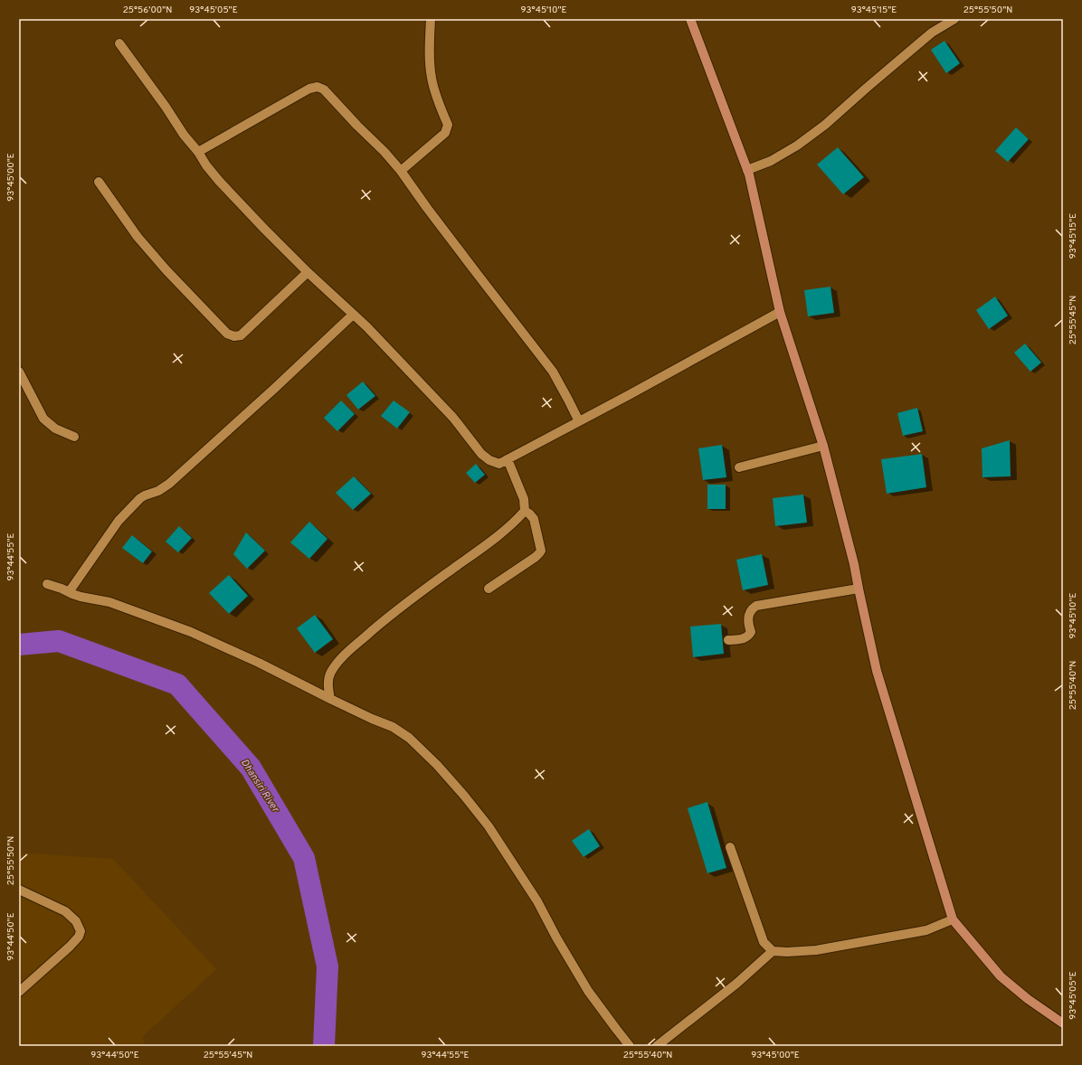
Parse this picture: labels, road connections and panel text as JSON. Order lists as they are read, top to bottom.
{
  "water": ["Dhansiri River"],
  "coordinates": [
    "25°56'00\"N",
    "93°45'05\"E",
    "93°45'10\"E",
    "93°45'15\"E",
    "25°55'50\"N",
    "93°45'00\"E",
    "25°55'45\"N",
    "93°44'55\"E",
    "25°55'40\"N",
    "93°44'50\"E"
  ]
}
